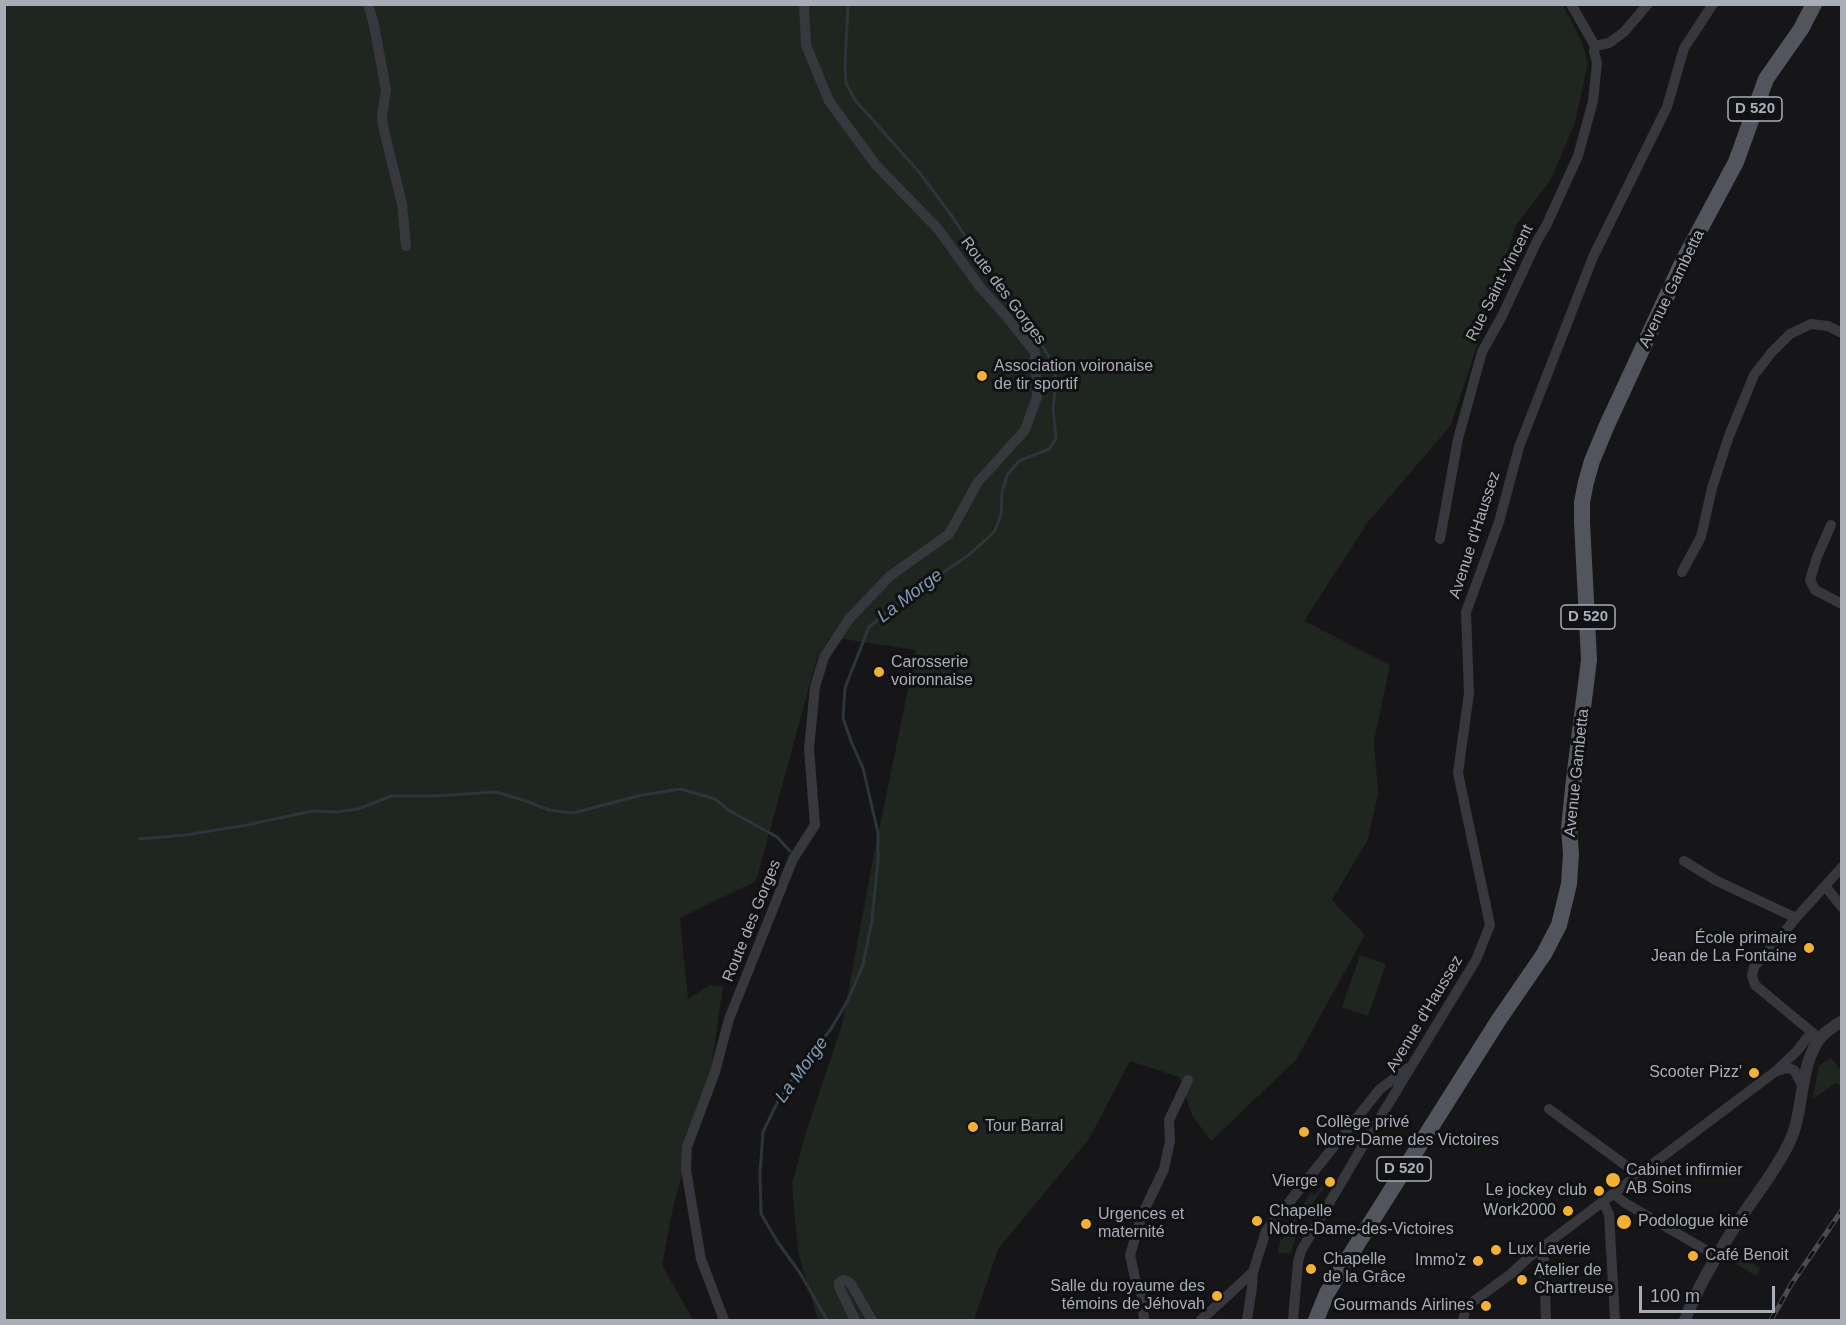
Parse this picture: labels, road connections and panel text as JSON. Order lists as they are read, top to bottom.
{
  "streets": {
    "main road": ["D 520", "Avenue Gambetta"],
    "street": ["Rue Saint-Vincent", "Route des Gorges", "Avenue d'Haussez"]
  },
  "water": ["La Morge"],
  "places": [
    "Association voironaise de tir sportif",
    "Carosserie voironnaise",
    "École primaire Jean de La Fontaine",
    "Scooter Pizz'",
    "Tour Barral",
    "Collège privé Notre-Dame des Victoires",
    "Cabinet infirmier AB Soins",
    "Vierge",
    "Le jockey club",
    "Work2000",
    "Chapelle Notre-Dame-des-Victoires",
    "Podologue kiné",
    "Urgences et maternité",
    "Lux Laverie",
    "Café Benoit",
    "Immo'z",
    "Chapelle de la Grâce",
    "Atelier de Chartreuse",
    "Salle du royaume des témoins de Jéhovah",
    "Gourmands Airlines"
  ],
  "scale_bar": "100 m"
}
